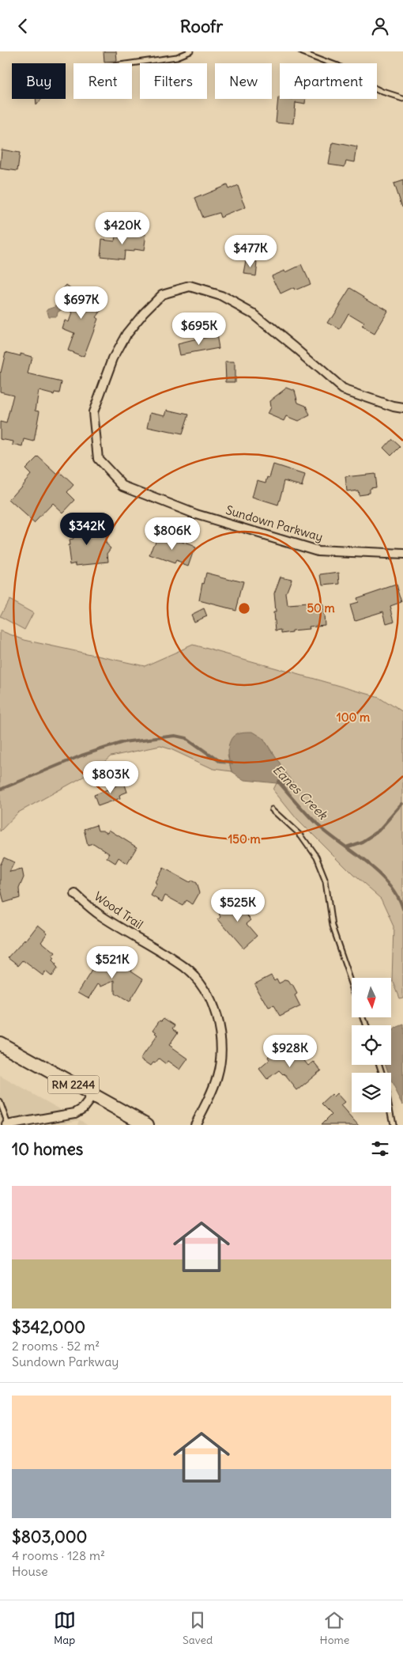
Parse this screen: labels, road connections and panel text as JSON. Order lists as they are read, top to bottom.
{
  "streets": {
    "main road": ["RM 2244"],
    "street": ["Sundown Parkway", "Wood Trail"]
  },
  "water": ["Eanes Creek"],
  "north": "bottom",
  "page": {
    "header": "Roofr",
    "chip": [
      "Buy",
      "Rent",
      "Filters",
      "New",
      "Apartment"
    ],
    "price": [
      "$420K",
      "$477K",
      "$697K",
      "$695K",
      "$342K",
      "$806K",
      "$803K",
      "$525K",
      "$521K",
      "$928K"
    ],
    "heading": "10 homes",
    "list": [
      {
        "name": "$342,000",
        "note": "2 rooms · 52 m² · Sundown Parkway"
      },
      {
        "name": "$803,000",
        "note": "4 rooms · 128 m² · House"
      }
    ],
    "tabs": ["Map", "Saved", "Home"]
  },
  "rings": ["50 m", "100 m", "150 m"]
}
